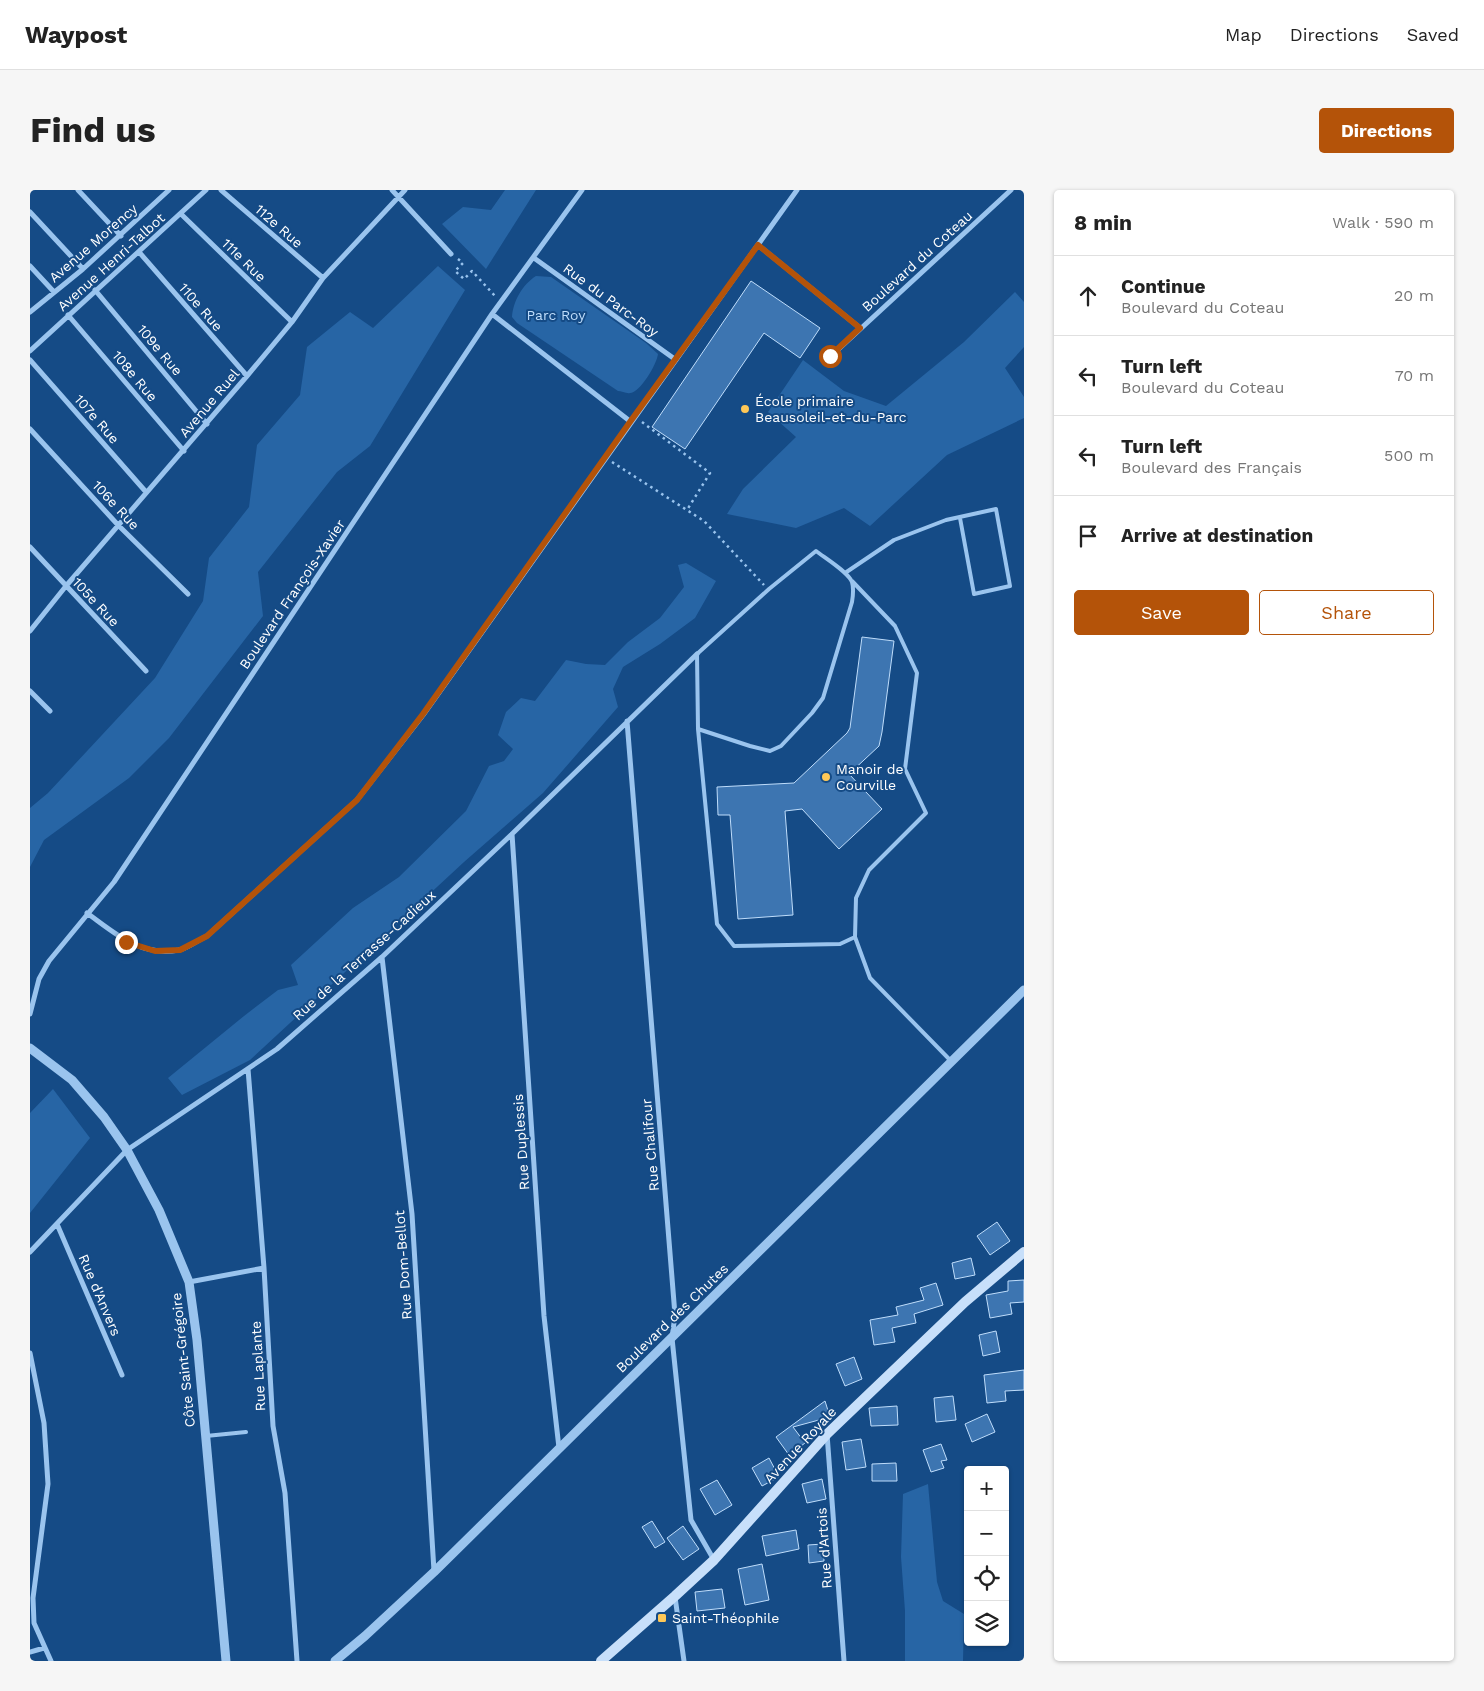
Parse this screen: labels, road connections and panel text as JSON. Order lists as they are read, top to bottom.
{
  "streets": {
    "main road": ["Avenue Royale"],
    "street": [
      "112e Rue",
      "Avenue Morency",
      "111e Rue",
      "Boulevard du Coteau",
      "Avenue Henri-Talbot",
      "Rue du Parc-Roy",
      "110e Rue",
      "109e Rue",
      "108e Rue",
      "Avenue Ruel",
      "107e Rue",
      "106e Rue",
      "Boulevard François-Xavier",
      "105e Rue",
      "Rue de la Terrasse-Cadieux",
      "Rue Duplessis",
      "Rue Chalifour",
      "Rue Dom-Bellot",
      "Rue d'Anvers",
      "Boulevard des Chutes",
      "Côte Saint-Grégoire",
      "Rue Laplante",
      "Rue d'Artois"
    ]
  },
  "crossings": [
    ["112e Rue", "Avenue Ruel"],
    ["111e Rue", "Avenue Henri-Talbot"],
    ["111e Rue", "Avenue Ruel"],
    ["Avenue Henri-Talbot", "110e Rue"],
    ["Avenue Henri-Talbot", "109e Rue"],
    ["Avenue Henri-Talbot", "108e Rue"],
    ["Rue du Parc-Roy", "Boulevard François-Xavier"],
    ["110e Rue", "Avenue Ruel"],
    ["109e Rue", "Avenue Ruel"],
    ["108e Rue", "Avenue Ruel"],
    ["Avenue Ruel", "107e Rue"],
    ["Avenue Ruel", "106e Rue"],
    ["Avenue Ruel", "105e Rue"],
    ["Rue de la Terrasse-Cadieux", "Rue Duplessis"],
    ["Rue de la Terrasse-Cadieux", "Rue Chalifour"],
    ["Rue de la Terrasse-Cadieux", "Rue Dom-Bellot"],
    ["Rue de la Terrasse-Cadieux", "Rue d'Anvers"],
    ["Rue de la Terrasse-Cadieux", "Côte Saint-Grégoire"],
    ["Rue de la Terrasse-Cadieux", "Rue Laplante"],
    ["Rue Duplessis", "Boulevard des Chutes"],
    ["Rue Chalifour", "Boulevard des Chutes"],
    ["Rue Chalifour", "Avenue Royale"],
    ["Rue Dom-Bellot", "Boulevard des Chutes"],
    ["Avenue Royale", "Rue d'Artois"]
  ],
  "parks": ["Parc Roy"],
  "places": {
    "other": ["École primaire Beausoleil-et-du-Parc", "Manoir de Courville"],
    "transit": ["Saint-Théophile"]
  },
  "page": {
    "header": "Waypost",
    "nav": ["Map", "Directions", "Saved"],
    "buttons": [
      "Directions",
      ["Save", "Share"]
    ],
    "title": "Find us",
    "heading": ["8 min", "Walk · 590 m"],
    "list": [
      ["Continue", "Boulevard du Coteau", "20 m"],
      ["Turn left", "Boulevard du Coteau", "70 m"],
      ["Turn left", "Boulevard des Français", "500 m"],
      "Arrive at destination"
    ],
    "map_buttons": ["+", "−"]
  }
}
